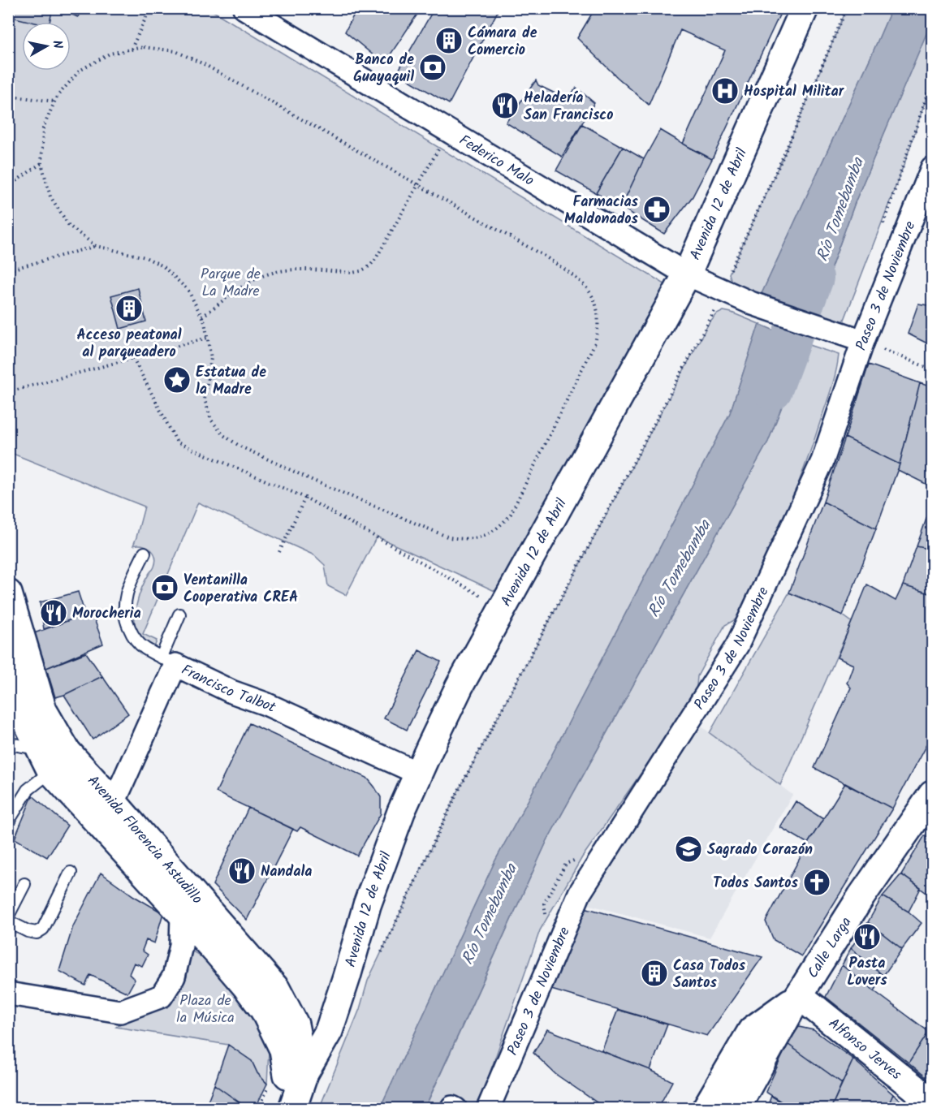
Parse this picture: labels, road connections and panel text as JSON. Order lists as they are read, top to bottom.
{
  "streets": {
    "main road": [
      "Avenida 12 de Abril",
      "Avenida Florencia Astudillo",
      "Calle Larga",
      "Alfonso Jerves"
    ],
    "street": ["Federico Malo", "Paseo 3 de Noviembre", "Francisco Talbot"]
  },
  "crossings": [
    ["Federico Malo", "Avenida 12 de Abril"],
    ["Federico Malo", "Paseo 3 de Noviembre"],
    ["Avenida 12 de Abril", "Francisco Talbot"],
    ["Avenida 12 de Abril", "Avenida Florencia Astudillo"],
    ["Francisco Talbot", "Avenida Florencia Astudillo"],
    ["Calle Larga", "Alfonso Jerves"]
  ],
  "water": ["Río Tomebamba"],
  "parks": ["Parque de La Madre", "Plaza de la Música"],
  "places": {
    "building": ["Cámara de Comercio", "Acceso peatonal al parqueadero", "Casa Todos Santos"],
    "bank": ["Banco de Guayaquil", "Ventanilla Cooperativa CREA"],
    "hospital": ["Hospital Militar"],
    "restaurant": [
      "Heladería San Francisco",
      "Morocheria",
      "Nandala",
      "Pasta Lovers"
    ],
    "pharmacy": ["Farmacias Maldonados"],
    "place": ["Estatua de la Madre"],
    "school or university": ["Sagrado Corazón"],
    "church": ["Todos Santos"]
  },
  "north": "right"
}
